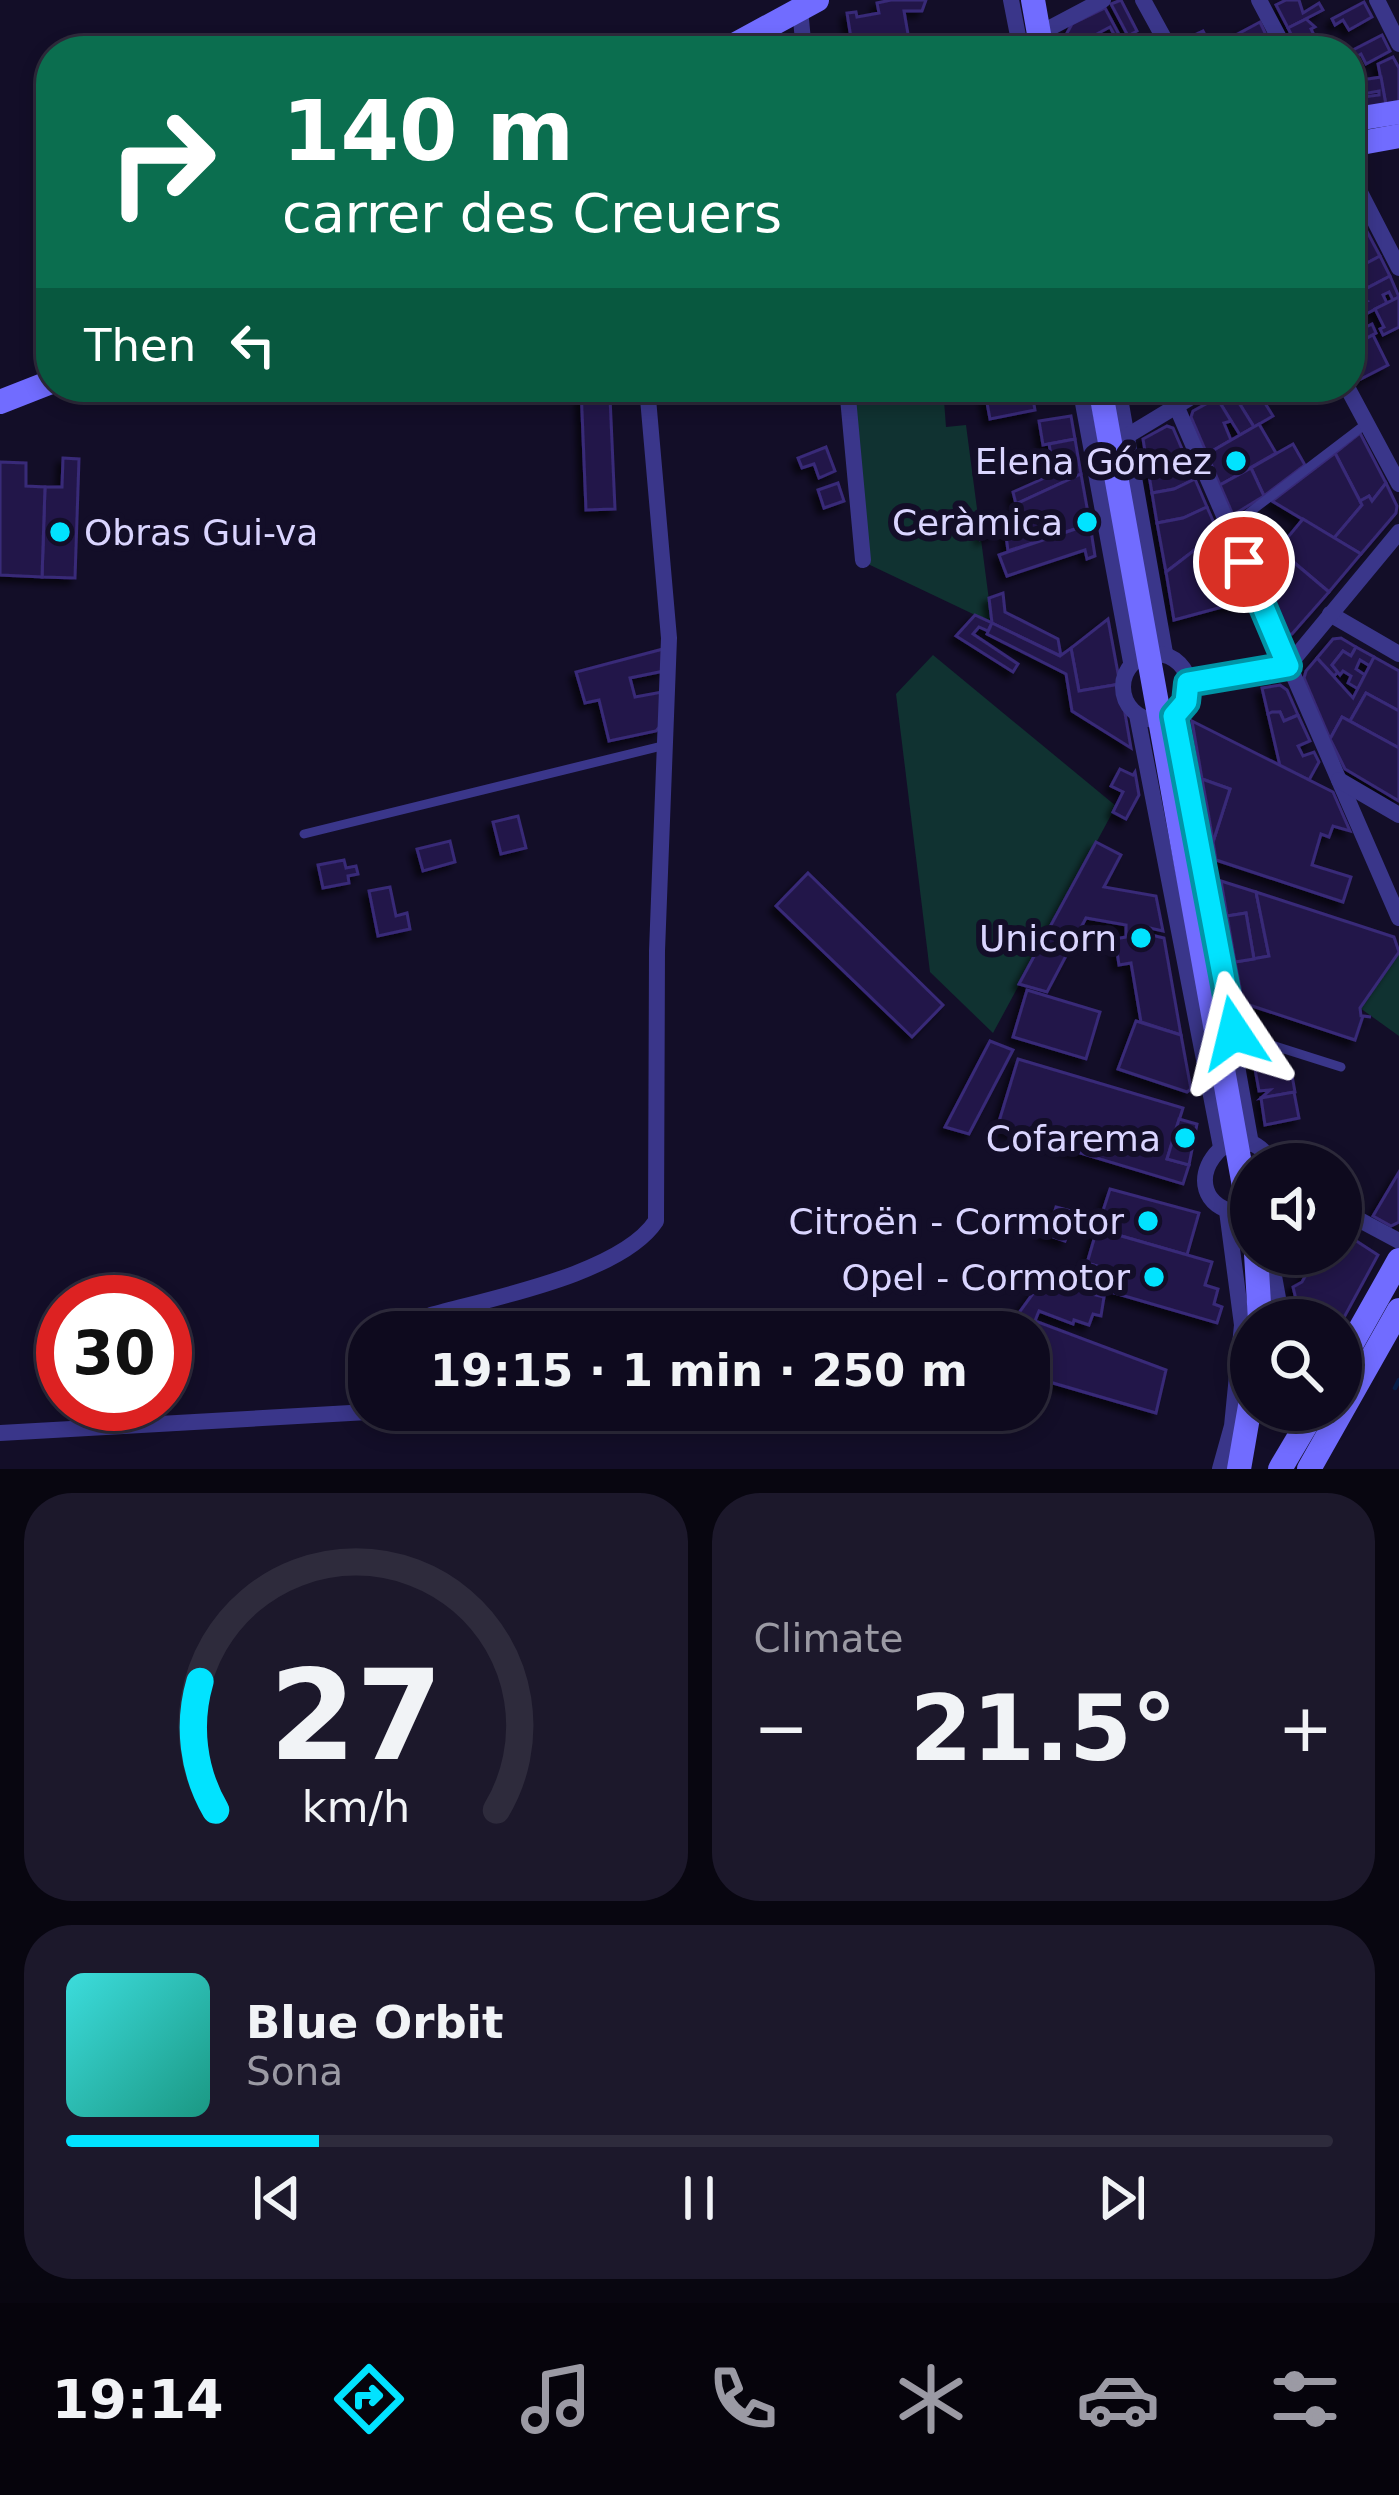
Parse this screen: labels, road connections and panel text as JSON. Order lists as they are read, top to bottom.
{
  "places": [
    "Elena Gómez",
    "Ceràmica",
    "Obras Gui-va",
    "Unicorn",
    "Cofarema",
    "Citroën - Cormotor",
    "Opel - Cormotor"
  ],
  "page": {
    "turn": ["140 m", "carrer des Creuers"],
    "then": "Then",
    "limit": "30",
    "trip": "19:15 · 1 min · 250 m",
    "tile": "Climate",
    "heat": ["−", "21.5°", "+"],
    "song": ["Blue Orbit", "Sona"],
    "tabs": "19:14",
    "gauge": ["27", "km/h"]
  }
}
